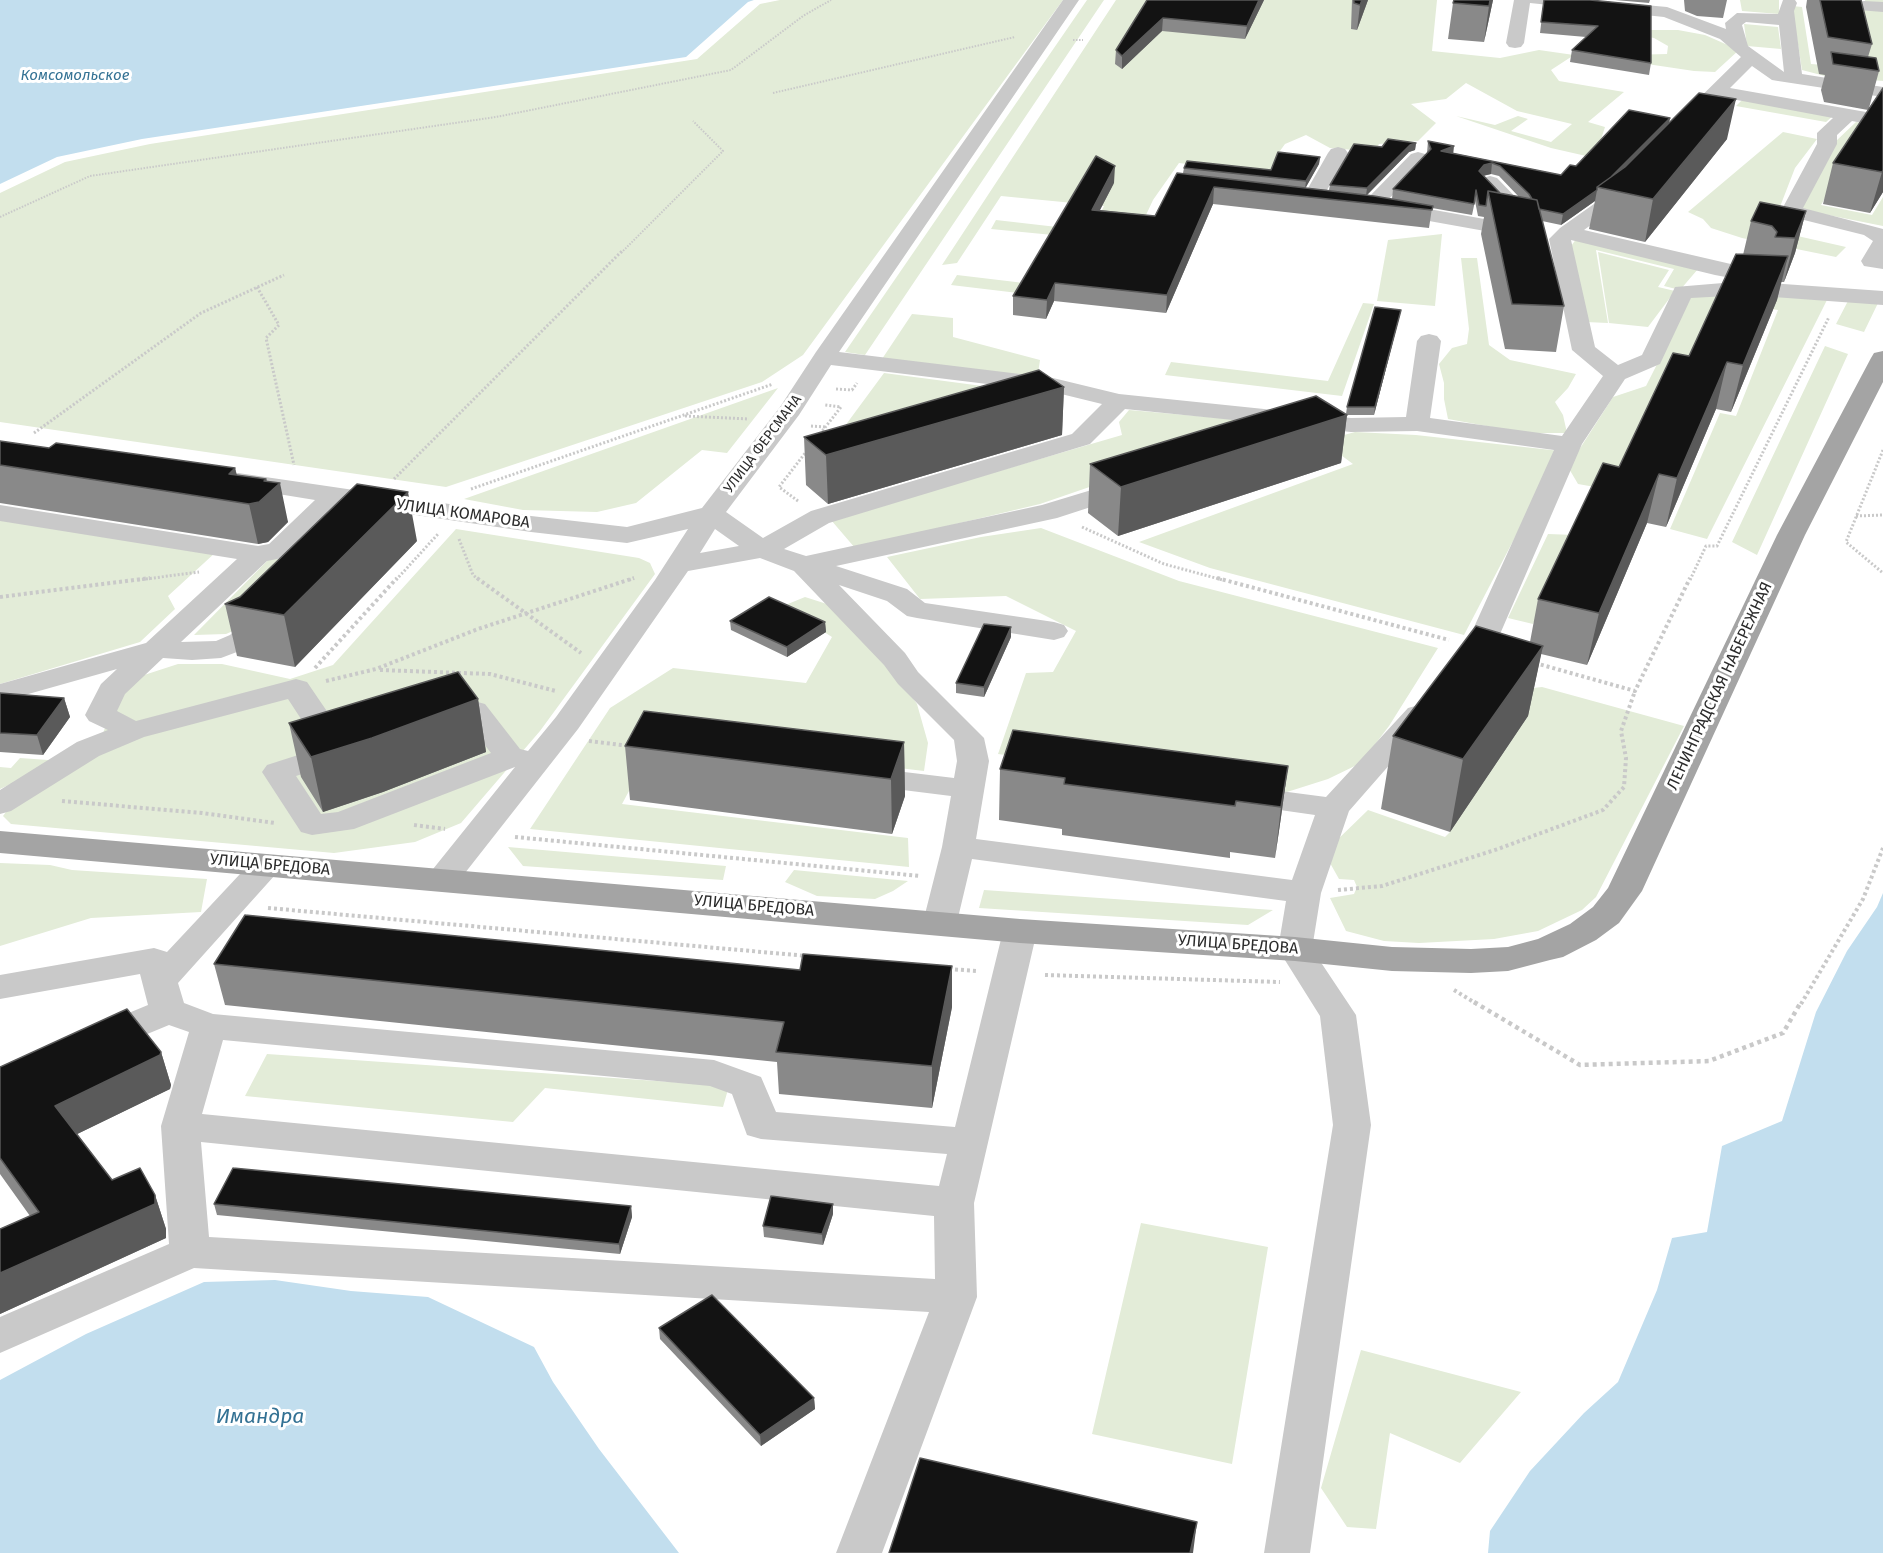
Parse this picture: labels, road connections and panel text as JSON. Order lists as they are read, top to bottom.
{
  "streets": {
    "main road": ["ЛЕНИНГРАДСКАЯ НАБЕРЕЖНАЯ", "УЛИЦА БРЕДОВА"],
    "street": ["УЛИЦА ФЕРСМАНА", "УЛИЦА КОМАРОВА"]
  },
  "crossings": [
    ["УЛИЦА ФЕРСМАНА", "УЛИЦА КОМАРОВА"],
    ["УЛИЦА ФЕРСМАНА", "УЛИЦА БРЕДОВА"],
    ["ЛЕНИНГРАДСКАЯ НАБЕРЕЖНАЯ", "УЛИЦА БРЕДОВА"]
  ],
  "water": ["Комсомольское", "Имандра"]
}
